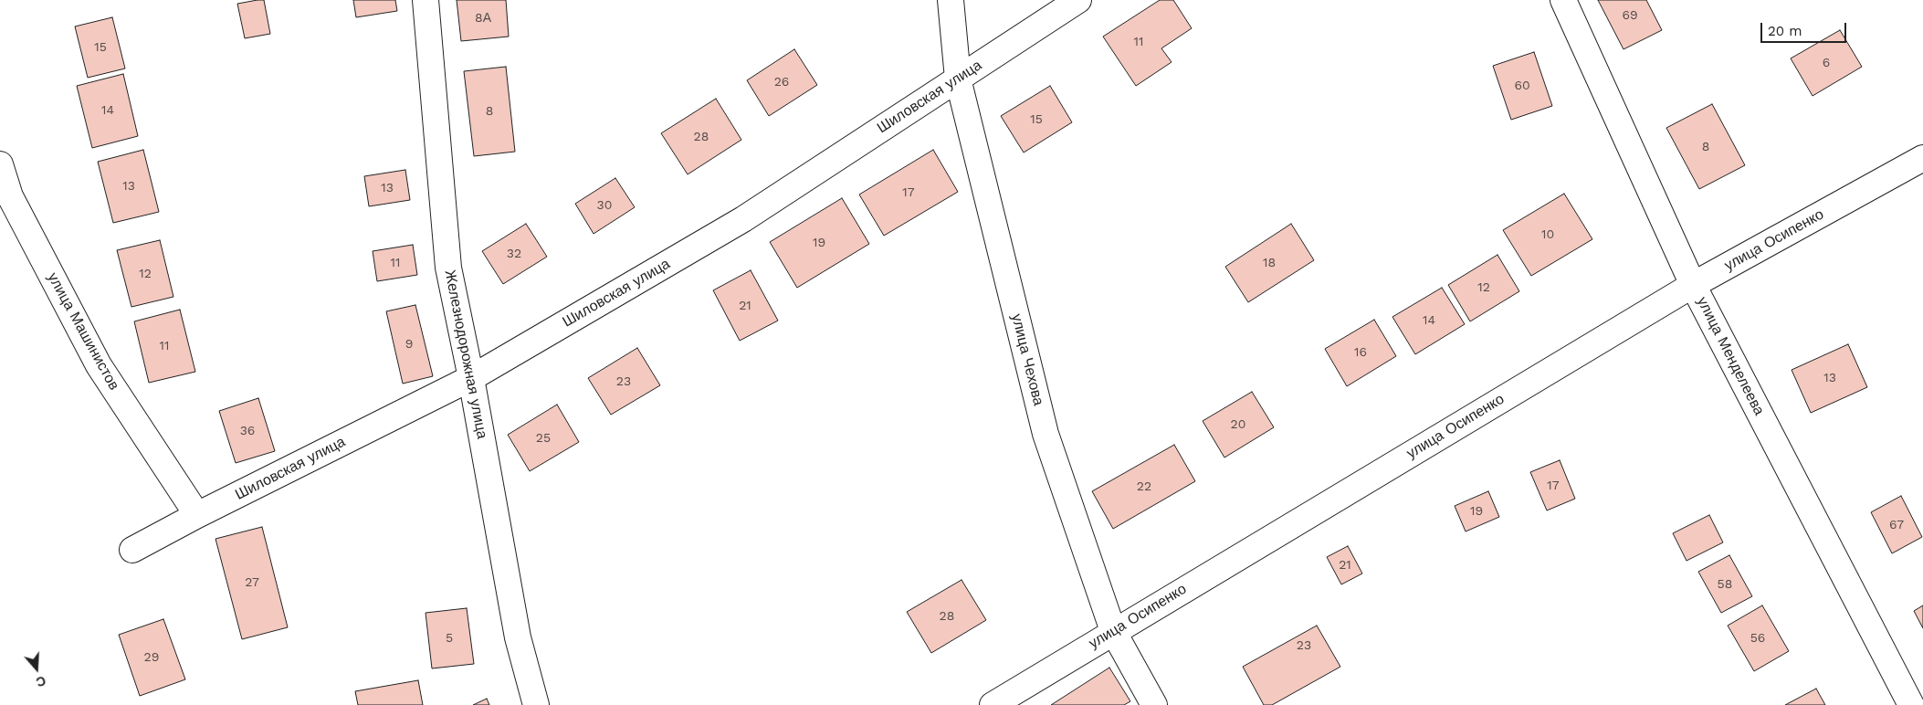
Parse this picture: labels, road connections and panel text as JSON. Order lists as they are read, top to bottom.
{
  "streets": {
    "street": [
      "Шиловская улица",
      "улица Осипенко",
      "улица Машинистов",
      "Железнодорожная улица",
      "улица Менделеева",
      "улица Чехова"
    ]
  },
  "crossings": [
    ["Шиловская улица", "улица Машинистов"],
    ["Шиловская улица", "Железнодорожная улица"],
    ["Шиловская улица", "улица Чехова"],
    ["улица Осипенко", "улица Менделеева"],
    ["улица Осипенко", "улица Чехова"]
  ],
  "house_numbers": [
    "69",
    "8А",
    "11",
    "15",
    "6",
    "26",
    "60",
    "14",
    "8",
    "15",
    "28",
    "8",
    "13",
    "13",
    "17",
    "30",
    "10",
    "19",
    "32",
    "11",
    "18",
    "12",
    "12",
    "21",
    "14",
    "9",
    "11",
    "16",
    "13",
    "23",
    "20",
    "36",
    "25",
    "17",
    "22",
    "19",
    "67",
    "21",
    "27",
    "58",
    "28",
    "5",
    "56",
    "23",
    "29"
  ],
  "scale_bar": "20 m",
  "north": "bottom"
}
